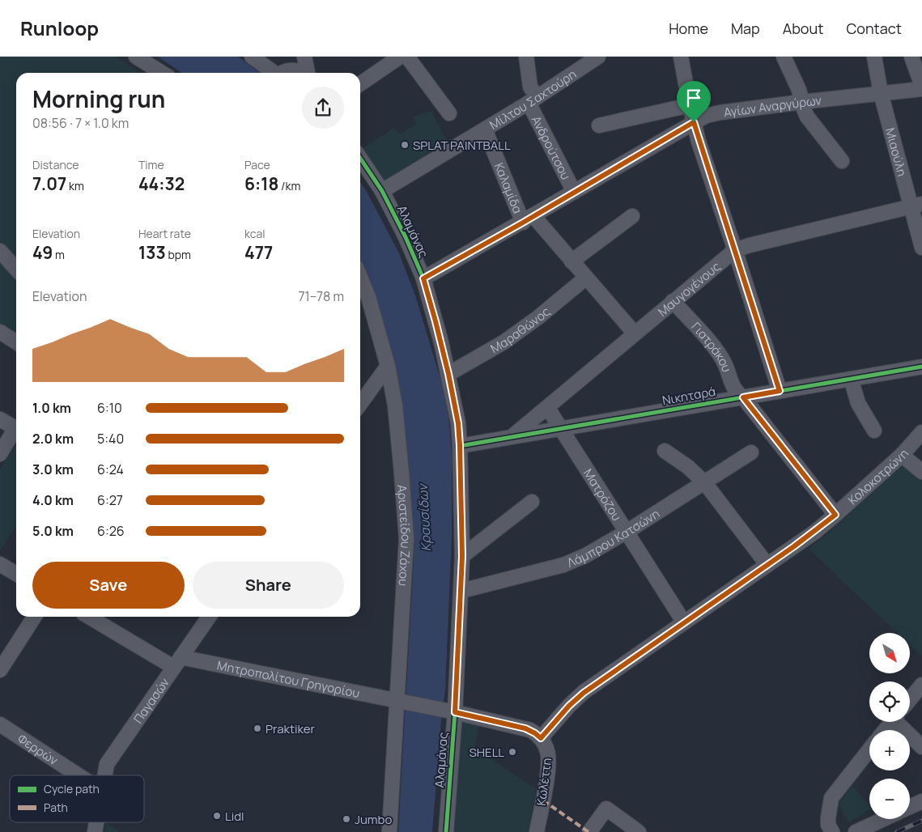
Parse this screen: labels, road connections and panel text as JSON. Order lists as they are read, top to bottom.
{
  "streets": {
    "street": [
      "Μίλτου Σαχτούρη",
      "Αγίων Αναργύρων",
      "Ανδρούτσου",
      "Μιαούλη",
      "Καλαμίδα",
      "Αλαμάνας",
      "Μαυγογένους",
      "Μαραθώνος",
      "Γιατράκου",
      "Νικηταρά",
      "Κολοκοτρώνη",
      "Ματρόζου",
      "Αριστείδου Ζάχου",
      "Λάμπρου Κατσώνη",
      "Μητροπολίτου Γρηγορίου",
      "Παγασών",
      "Φερρών",
      "Κωλέττη"
    ]
  },
  "crossings": [
    ["Μίλτου Σαχτούρη", "Ανδρούτσου"],
    ["Μίλτου Σαχτούρη", "Καλαμίδα"],
    ["Μίλτου Σαχτούρη", "Αλαμάνας"],
    ["Αγίων Αναργύρων", "Ανδρούτσου"],
    ["Αγίων Αναργύρων", "Μιαούλη"],
    ["Αγίων Αναργύρων", "Καλαμίδα"],
    ["Αγίων Αναργύρων", "Αλαμάνας"],
    ["Μιαούλη", "Μαυγογένους"],
    ["Καλαμίδα", "Μαυγογένους"],
    ["Καλαμίδα", "Μαραθώνος"],
    ["Αλαμάνας", "Μαραθώνος"],
    ["Αλαμάνας", "Νικηταρά"],
    ["Αλαμάνας", "Λάμπρου Κατσώνη"],
    ["Μαυγογένους", "Γιατράκου"],
    ["Μαυγογένους", "Νικηταρά"],
    ["Μαυγογένους", "Ματρόζου"],
    ["Γιατράκου", "Νικηταρά"],
    ["Γιατράκου", "Κολοκοτρώνη"],
    ["Νικηταρά", "Ματρόζου"],
    ["Κολοκοτρώνη", "Ματρόζου"],
    ["Κολοκοτρώνη", "Κωλέττη"],
    ["Ματρόζου", "Λάμπρου Κατσώνη"],
    ["Αριστείδου Ζάχου", "Μητροπολίτου Γρηγορίου"],
    ["Μητροπολίτου Γρηγορίου", "Παγασών"]
  ],
  "water": ["Κραυσίδων"],
  "places": [
    "SPLAT PAINTBALL",
    "Praktiker",
    "SHELL",
    "Lidl",
    "Jumbo"
  ],
  "legend": ["Cycle path", "Path"],
  "north": "bottom right",
  "page": {
    "header": "Runloop",
    "nav": [
      "Home",
      "Map",
      "About",
      "Contact"
    ],
    "heading": ["Morning run", "08:56 · 7 × 1.0 km"],
    "stats": [
      ["Distance", "7.07 km"],
      ["Time", "44:32"],
      ["Pace", "6:18 /km"],
      ["Elevation", "49 m"],
      ["Heart rate", "133 bpm"],
      ["kcal", "477"]
    ],
    "chart": ["Elevation", "71–78 m"],
    "list": [
      {
        "name": "1.0 km",
        "note": "6:10"
      },
      {
        "name": "2.0 km",
        "note": "5:40"
      },
      {
        "name": "3.0 km",
        "note": "6:24"
      },
      {
        "name": "4.0 km",
        "note": "6:27"
      },
      {
        "name": "5.0 km",
        "note": "6:26"
      }
    ],
    "buttons": ["Save", "Share"],
    "map_buttons": ["+", "−"]
  }
}
